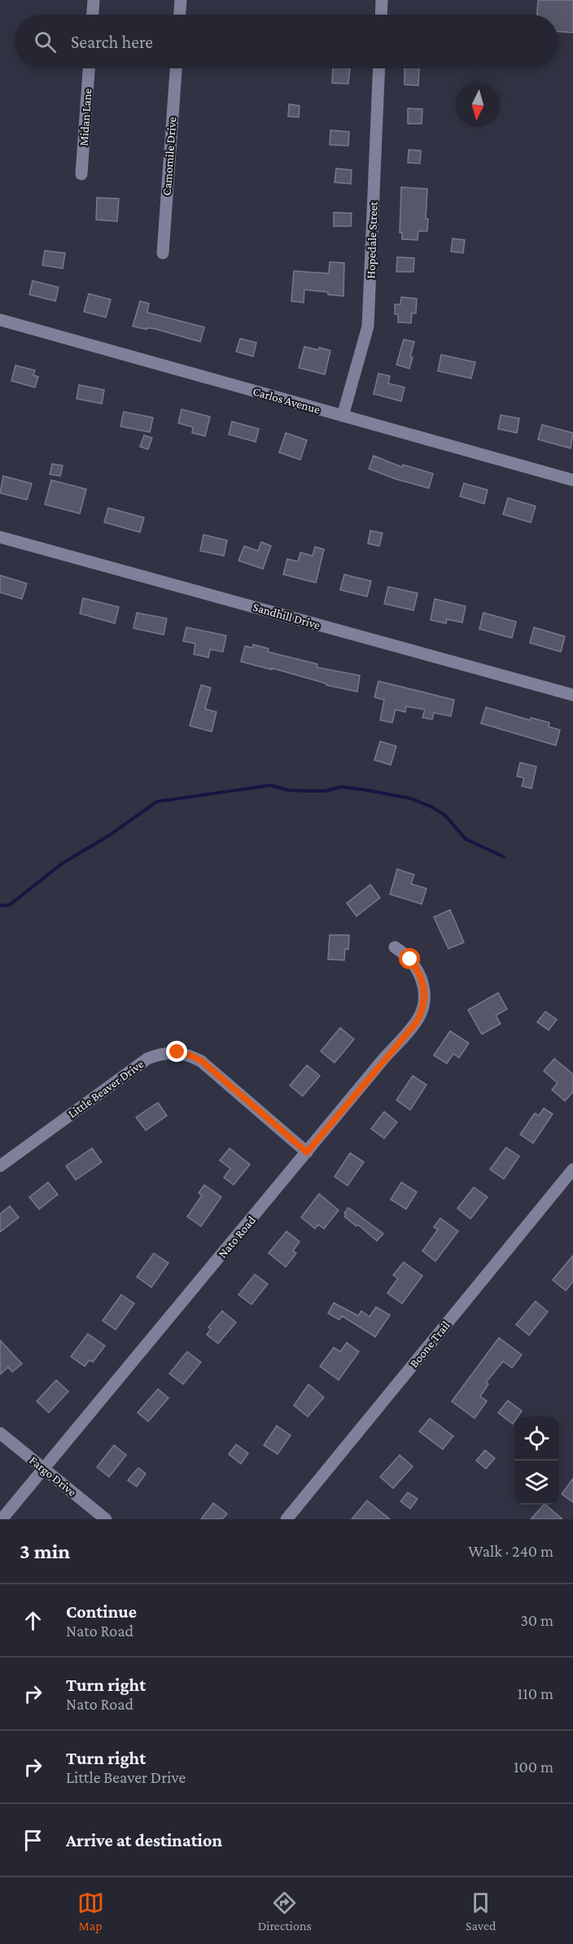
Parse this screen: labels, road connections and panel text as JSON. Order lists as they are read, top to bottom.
{
  "streets": {
    "street": [
      "Midan Lane",
      "Camomile Drive",
      "Hopedale Street",
      "Carlos Avenue",
      "Sandhill Drive",
      "Little Beaver Drive",
      "Nato Road",
      "Boone Trail",
      "Fargo Drive"
    ]
  },
  "crossings": [
    ["Hopedale Street", "Carlos Avenue"],
    ["Little Beaver Drive", "Nato Road"],
    ["Nato Road", "Fargo Drive"]
  ],
  "north": "bottom",
  "page": {
    "search": "Search here",
    "heading": ["3 min", "Walk · 240 m"],
    "list": [
      ["Continue", "Nato Road", "30 m"],
      ["Turn right", "Nato Road", "110 m"],
      ["Turn right", "Little Beaver Drive", "100 m"],
      "Arrive at destination"
    ],
    "nav": ["Map", "Directions", "Saved"]
  }
}
